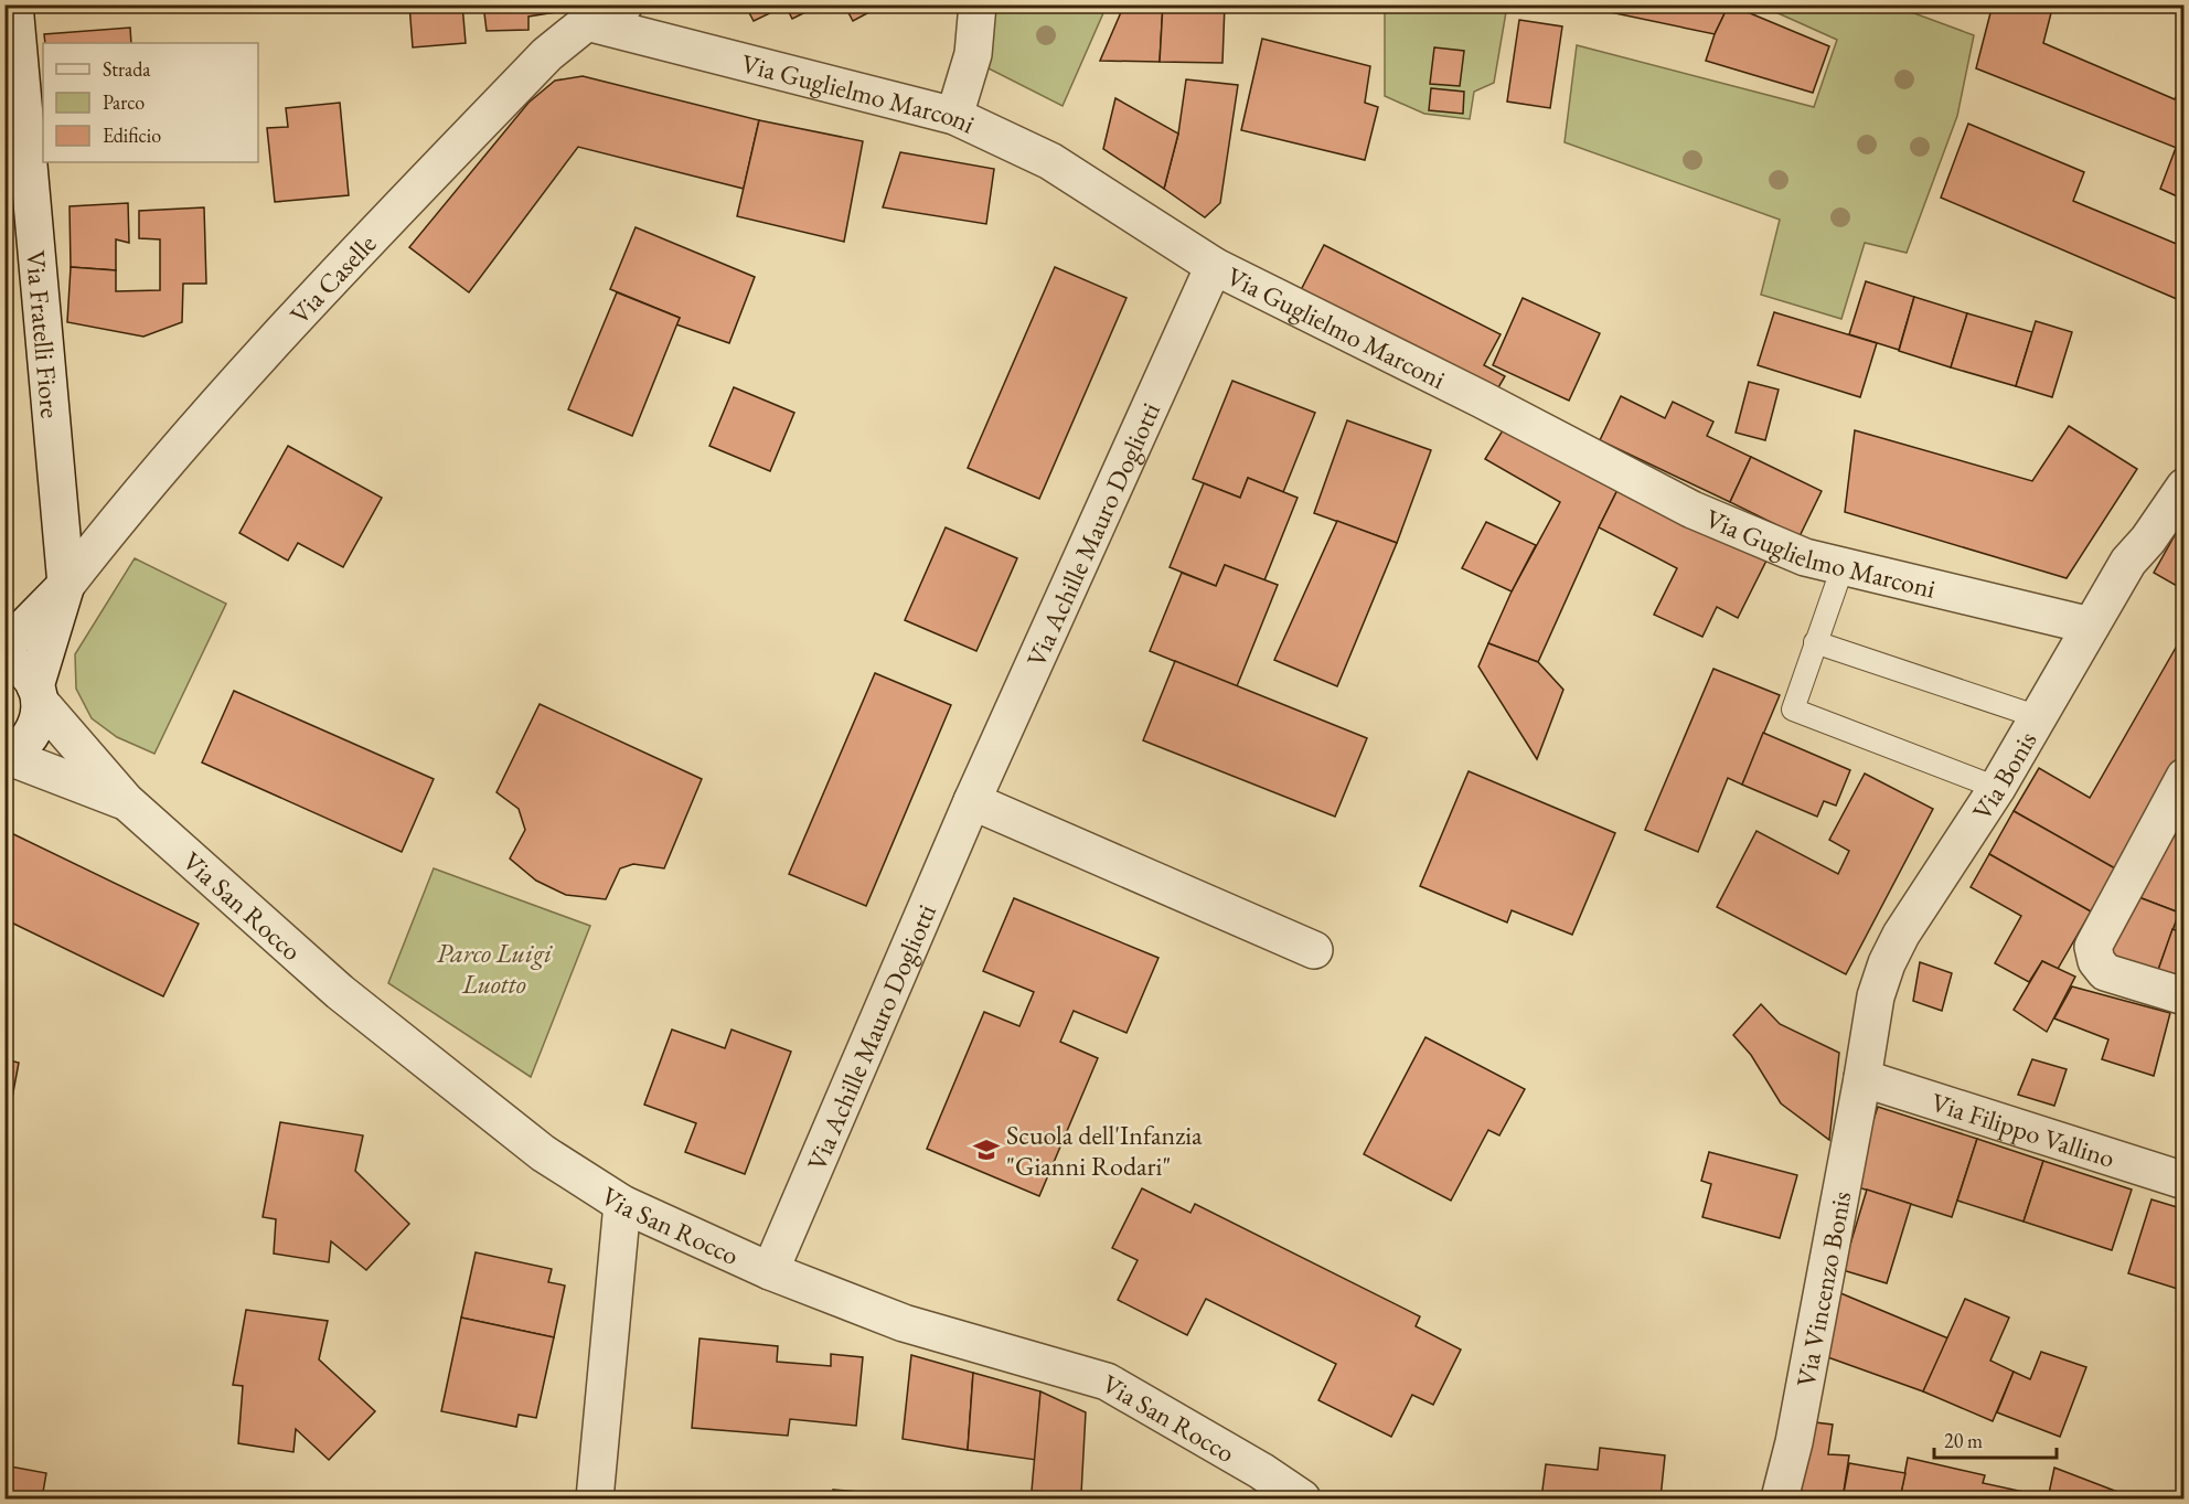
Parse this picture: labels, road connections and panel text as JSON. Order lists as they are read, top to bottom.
{
  "streets": {
    "street": [
      "Via Guglielmo Marconi",
      "Via Caselle",
      "Via Fratelli Fiore",
      "Via Achille Mauro Dogliotti",
      "Via Bonis",
      "Via San Rocco",
      "Via Filippo Vallino",
      "Via Vincenzo Bonis"
    ]
  },
  "crossings": [
    ["Via Guglielmo Marconi", "Via Caselle"],
    ["Via Guglielmo Marconi", "Via Achille Mauro Dogliotti"],
    ["Via Guglielmo Marconi", "Via Bonis"],
    ["Via Caselle", "Via Fratelli Fiore"],
    ["Via Caselle", "Via San Rocco"],
    ["Via Achille Mauro Dogliotti", "Via San Rocco"],
    ["Via Bonis", "Via Filippo Vallino"],
    ["Via Bonis", "Via Vincenzo Bonis"],
    ["Via Filippo Vallino", "Via Vincenzo Bonis"]
  ],
  "parks": ["Parco Luigi Luotto"],
  "places": {
    "school or university": ["Scuola dell'Infanzia \"Gianni Rodari\""]
  },
  "legend": ["Strada", "Parco", "Edificio"],
  "scale_bar": "20 m"
}
